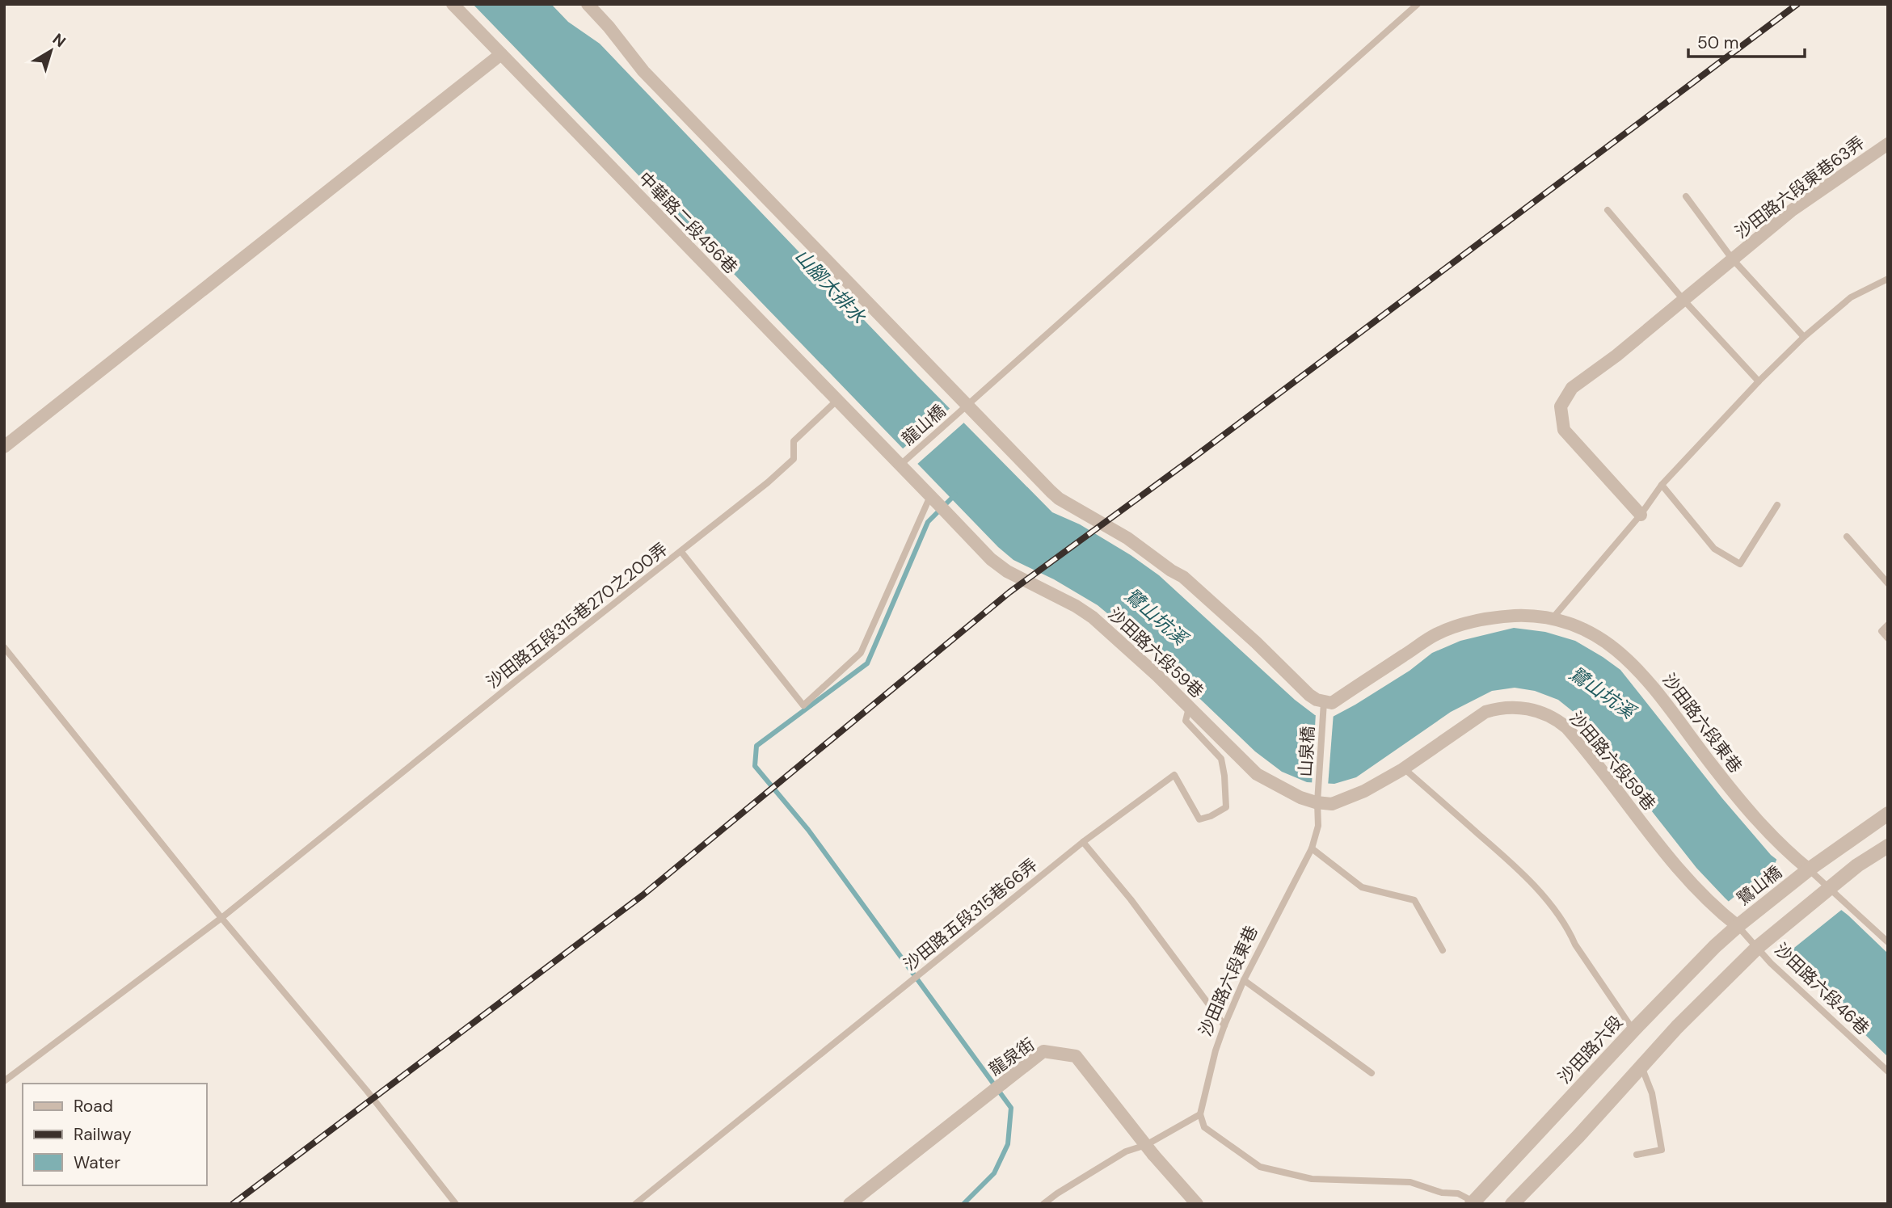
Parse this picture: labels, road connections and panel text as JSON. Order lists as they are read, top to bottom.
{
  "streets": {
    "street": [
      "沙田路六段東巷63弄",
      "中華路二段456巷",
      "沙田路六段59巷",
      "沙田路六段東巷",
      "鷺山橋",
      "沙田路六段",
      "龍泉街"
    ],
    "lane": [
      "龍山橋",
      "沙田路五段315巷270之200弄",
      "山泉橋",
      "沙田路五段315巷66弄",
      "沙田路六段46巷"
    ]
  },
  "crossings": [
    ["中華路二段456巷", "龍山橋"],
    ["中華路二段456巷", "沙田路六段59巷"],
    ["龍山橋", "沙田路六段59巷"],
    ["沙田路五段315巷270之200弄", "沙田路六段59巷"],
    ["沙田路六段59巷", "沙田路六段東巷"],
    ["沙田路六段59巷", "山泉橋"],
    ["沙田路六段59巷", "鷺山橋"],
    ["沙田路六段59巷", "沙田路五段315巷66弄"],
    ["沙田路六段59巷", "沙田路六段46巷"],
    ["沙田路六段59巷", "沙田路六段"],
    ["沙田路六段東巷", "山泉橋"],
    ["沙田路六段東巷", "鷺山橋"],
    ["鷺山橋", "沙田路六段46巷"],
    ["鷺山橋", "沙田路六段"],
    ["沙田路六段46巷", "沙田路六段"]
  ],
  "water": ["山腳大排水", "鷺山坑溪"],
  "legend": ["Road", "Railway", "Water"],
  "scale_bar": "50 m",
  "north": "top right"
}
